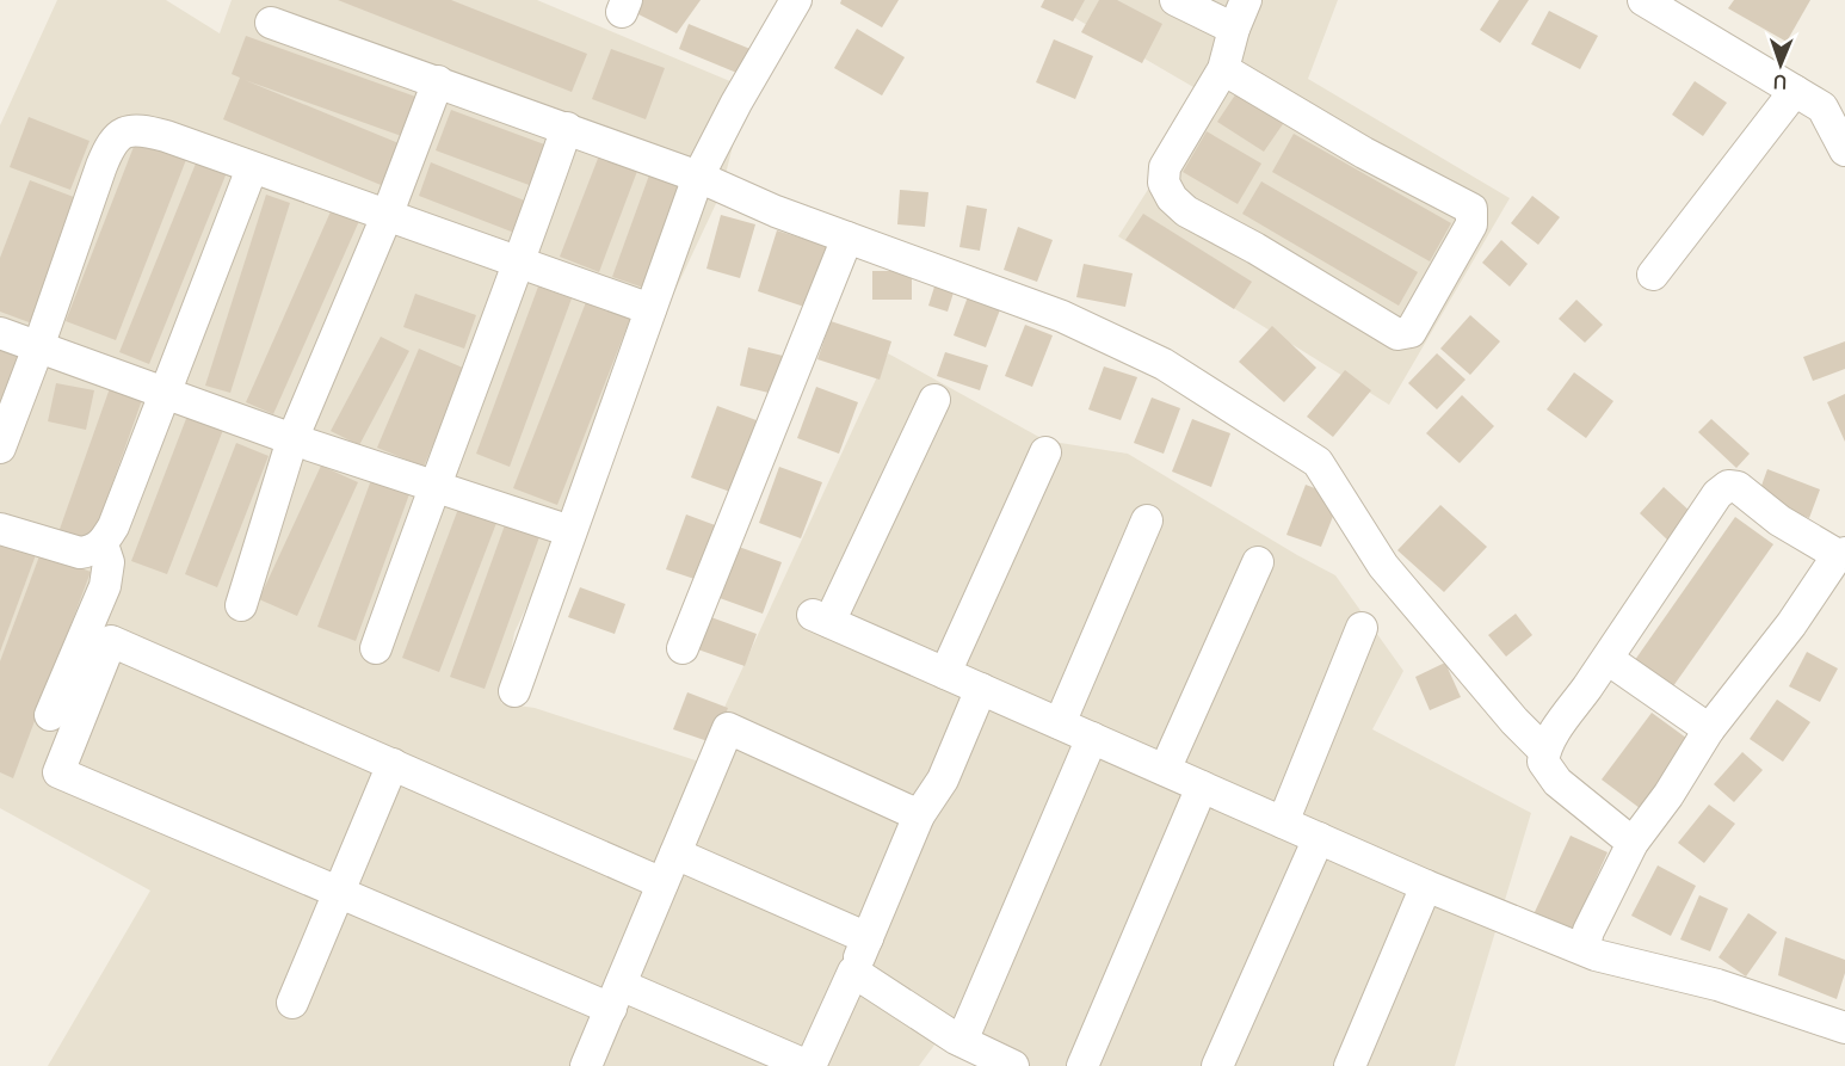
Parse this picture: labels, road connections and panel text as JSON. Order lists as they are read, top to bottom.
{
  "north": "bottom"
}
